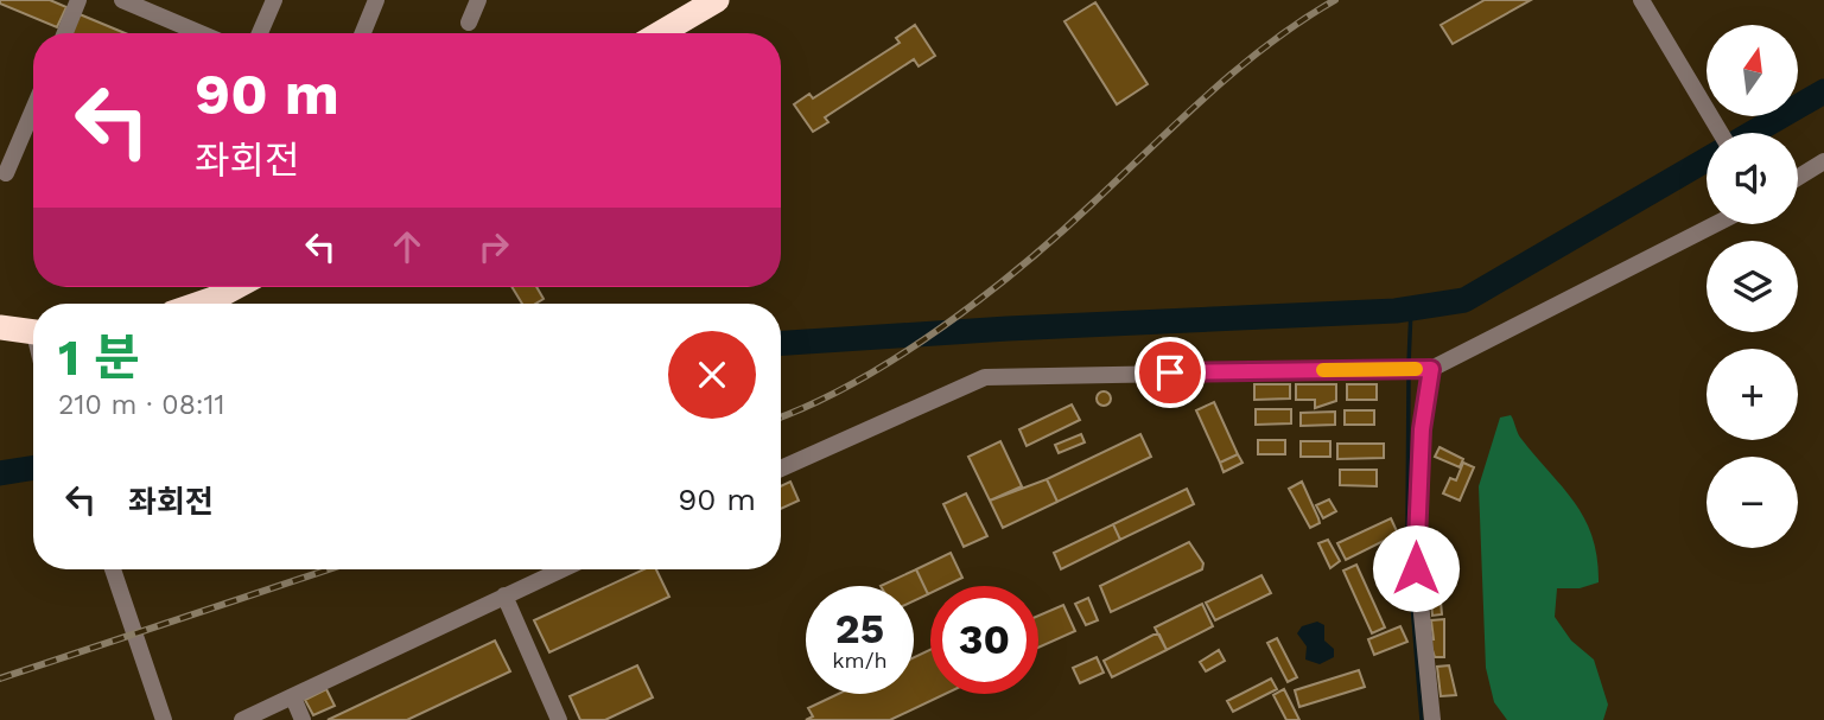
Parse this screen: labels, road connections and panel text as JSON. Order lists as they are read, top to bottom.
{
  "north": "top",
  "page": {
    "map_buttons": ["+", "−"],
    "turn": ["90 m", "좌회전"],
    "heading": ["1 분", "210 m · 08:11"],
    "list": [
      {
        "name": "좌회전",
        "value": "90 m"
      }
    ],
    "speed": "25 km/h",
    "limit": "30"
  }
}
